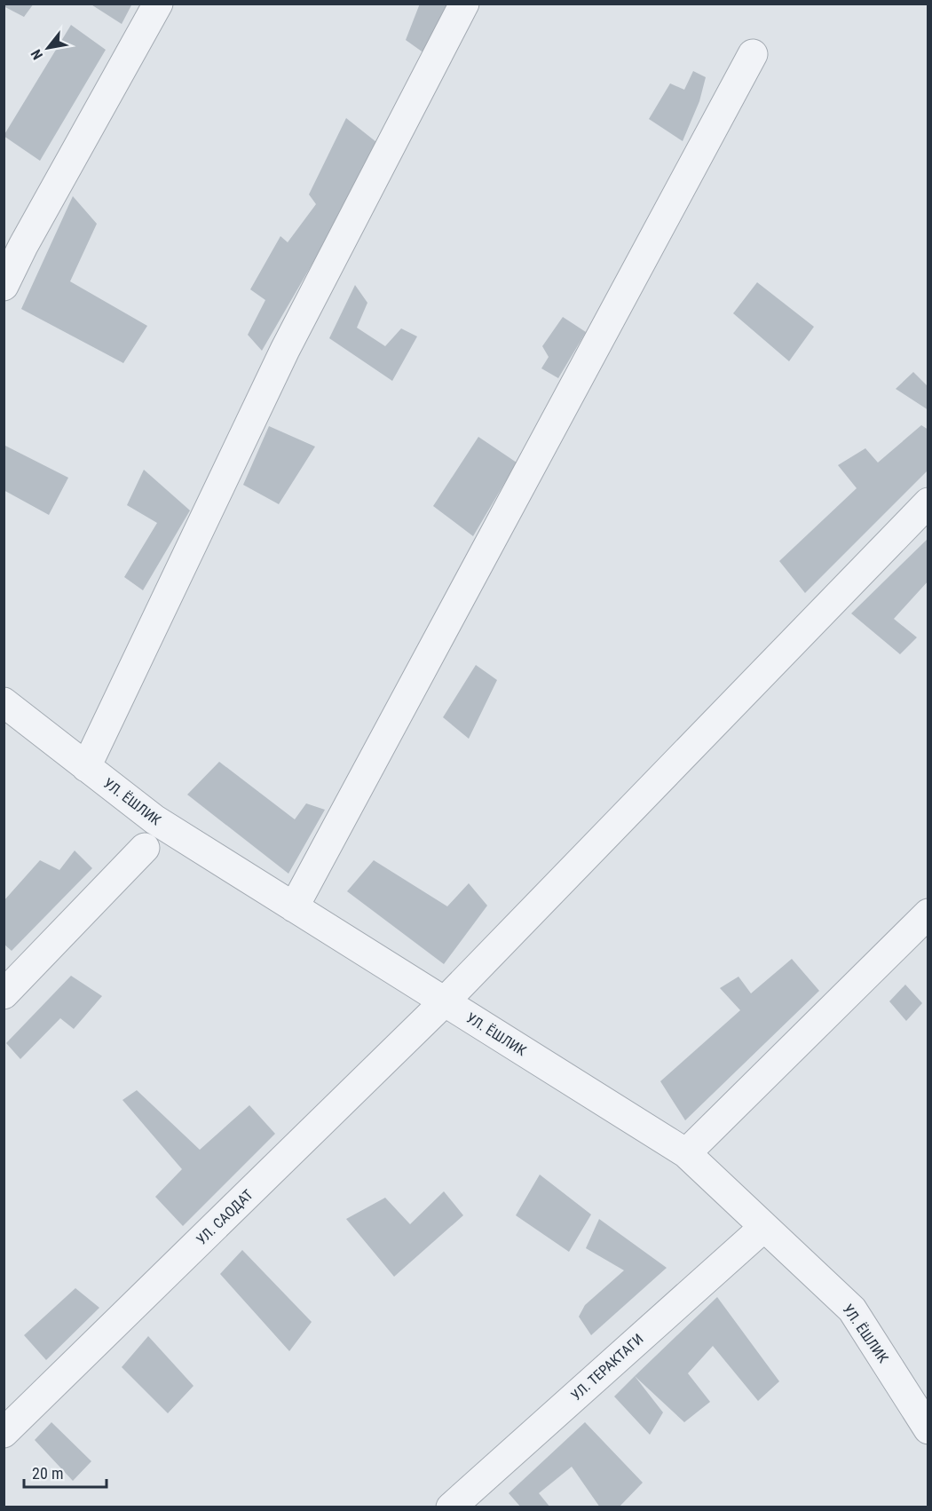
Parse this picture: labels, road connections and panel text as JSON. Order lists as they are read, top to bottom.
{
  "streets": {
    "street": ["УЛ. ЁШЛИК", "УЛ. САОДАТ", "УЛ. ТЕРАКТАГИ"]
  },
  "crossings": [
    ["УЛ. ЁШЛИК", "УЛ. САОДАТ"],
    ["УЛ. ЁШЛИК", "УЛ. ТЕРАКТАГИ"]
  ],
  "scale_bar": "20 m",
  "north": "bottom left"
}
